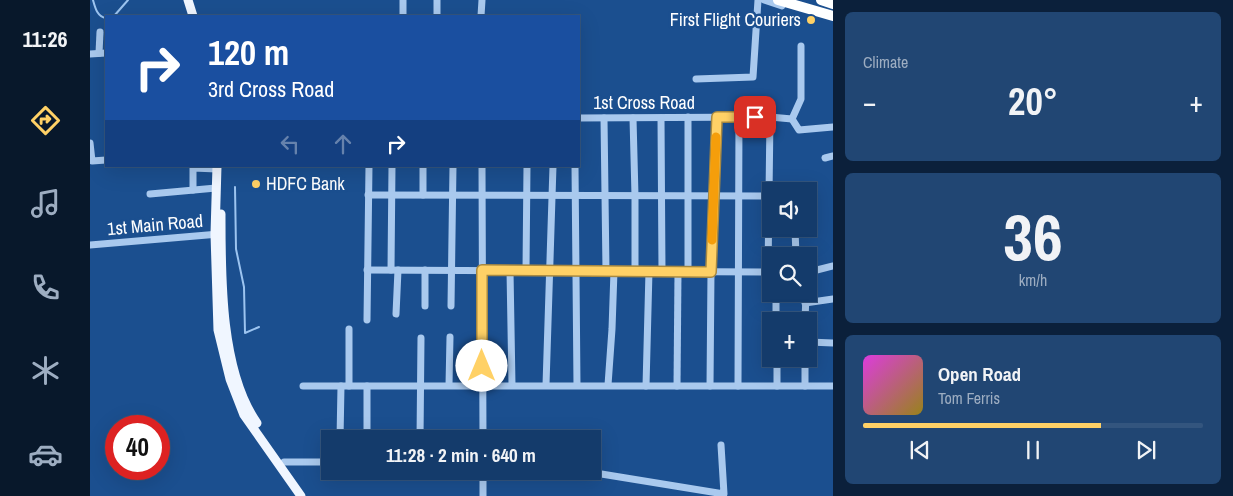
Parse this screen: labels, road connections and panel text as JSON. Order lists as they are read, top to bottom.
{
  "streets": {
    "street": ["1st Cross Road", "1st Main Road"]
  },
  "places": ["First Flight Couriers", "HDFC Bank"],
  "page": {
    "tabs": "11:26",
    "tile": [
      "Climate",
      ["36", "km/h"]
    ],
    "turn": ["120 m", "3rd Cross Road"],
    "heat": ["−", "20°", "+"],
    "map_buttons": "+",
    "song": ["Open Road", "Tom Ferris"],
    "limit": "40",
    "trip": "11:28 · 2 min · 640 m"
  }
}
